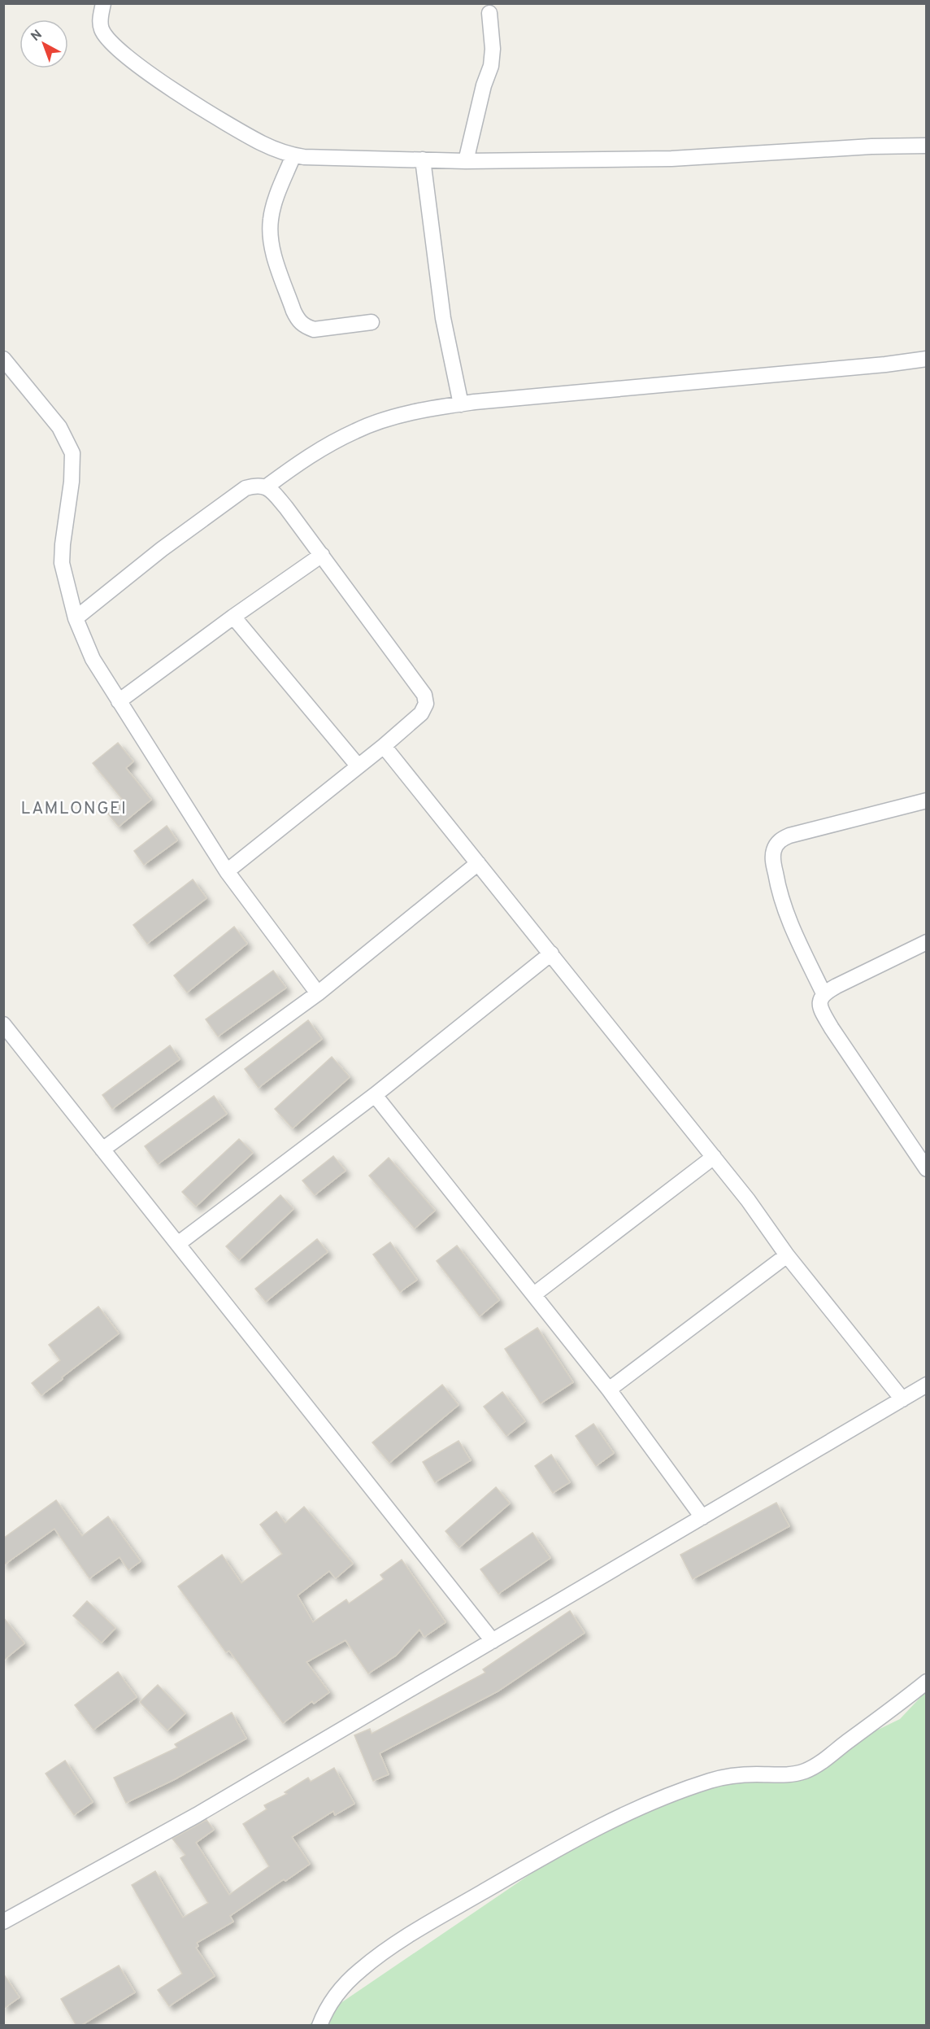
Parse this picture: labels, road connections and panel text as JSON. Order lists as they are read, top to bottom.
{
  "districts": ["LAMLONGEI"],
  "north": "top left"
}
